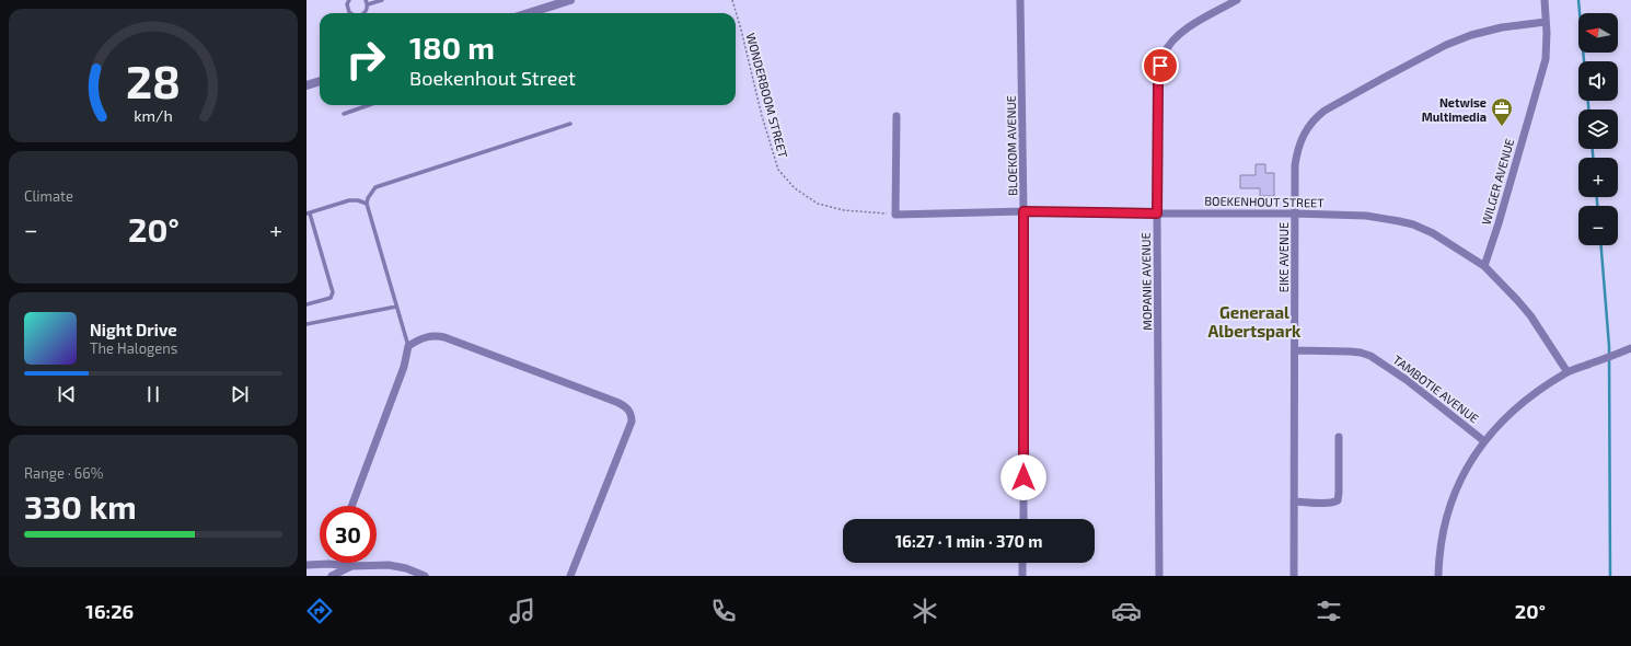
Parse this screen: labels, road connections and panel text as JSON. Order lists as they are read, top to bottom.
{
  "streets": {
    "street": [
      "BLOEKOM AVENUE",
      "WILGER AVENUE",
      "BOEKENHOUT STREET",
      "EIKE AVENUE",
      "MOPANIE AVENUE",
      "TAMBOTIE AVENUE"
    ],
    "path": ["WONDERBOOM STREET"]
  },
  "crossings": [
    ["WONDERBOOM STREET", "BOEKENHOUT STREET"],
    ["BLOEKOM AVENUE", "BOEKENHOUT STREET"],
    ["WILGER AVENUE", "BOEKENHOUT STREET"],
    ["WILGER AVENUE", "EIKE AVENUE"],
    ["BOEKENHOUT STREET", "EIKE AVENUE"],
    ["BOEKENHOUT STREET", "MOPANIE AVENUE"],
    ["EIKE AVENUE", "TAMBOTIE AVENUE"]
  ],
  "districts": ["Generaal Albertspark"],
  "places": {
    "office": ["Netwise Multimedia"]
  },
  "north": "left",
  "page": {
    "map_buttons": ["+", "−"],
    "turn": ["180 m", "Boekenhout Street"],
    "tile": [
      "Climate",
      ["Range · 66%", "330 km"]
    ],
    "heat": ["−", "20°", "+"],
    "song": ["Night Drive", "The Halogens"],
    "limit": "30",
    "trip": "16:27 · 1 min · 370 m",
    "tabs": ["16:26", "20°"],
    "gauge": ["28", "km/h"]
  }
}
